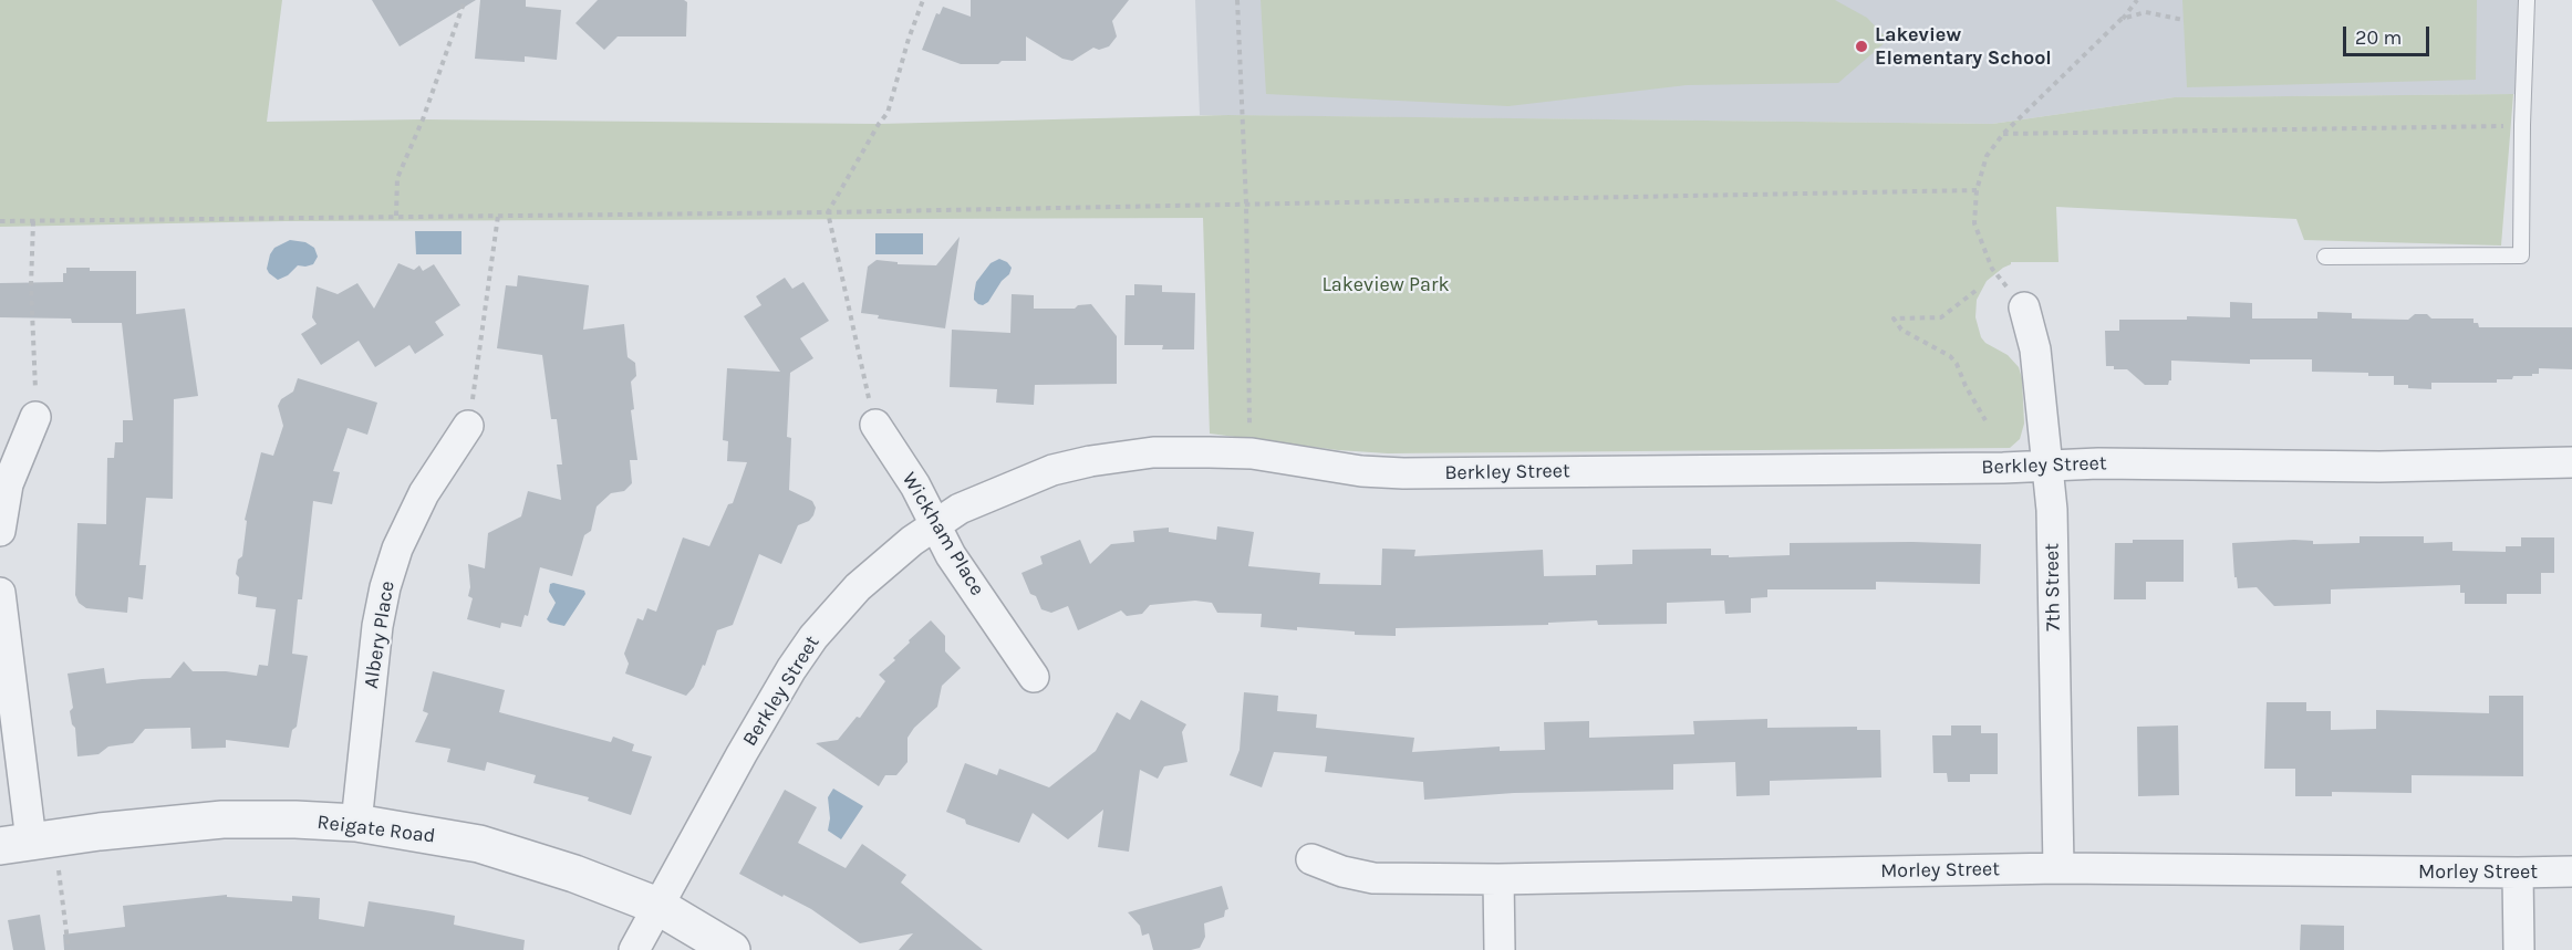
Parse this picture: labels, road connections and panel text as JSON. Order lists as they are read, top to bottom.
{
  "streets": {
    "street": [
      "Berkley Street",
      "Wickham Place",
      "7th Street",
      "Albery Place",
      "Reigate Road",
      "Morley Street"
    ]
  },
  "crossings": [
    ["Berkley Street", "Wickham Place"],
    ["Berkley Street", "7th Street"],
    ["Berkley Street", "Reigate Road"],
    ["7th Street", "Morley Street"],
    ["Albery Place", "Reigate Road"]
  ],
  "parks": ["Lakeview Park"],
  "places": ["Lakeview Elementary School"],
  "scale_bar": "20 m"
}
